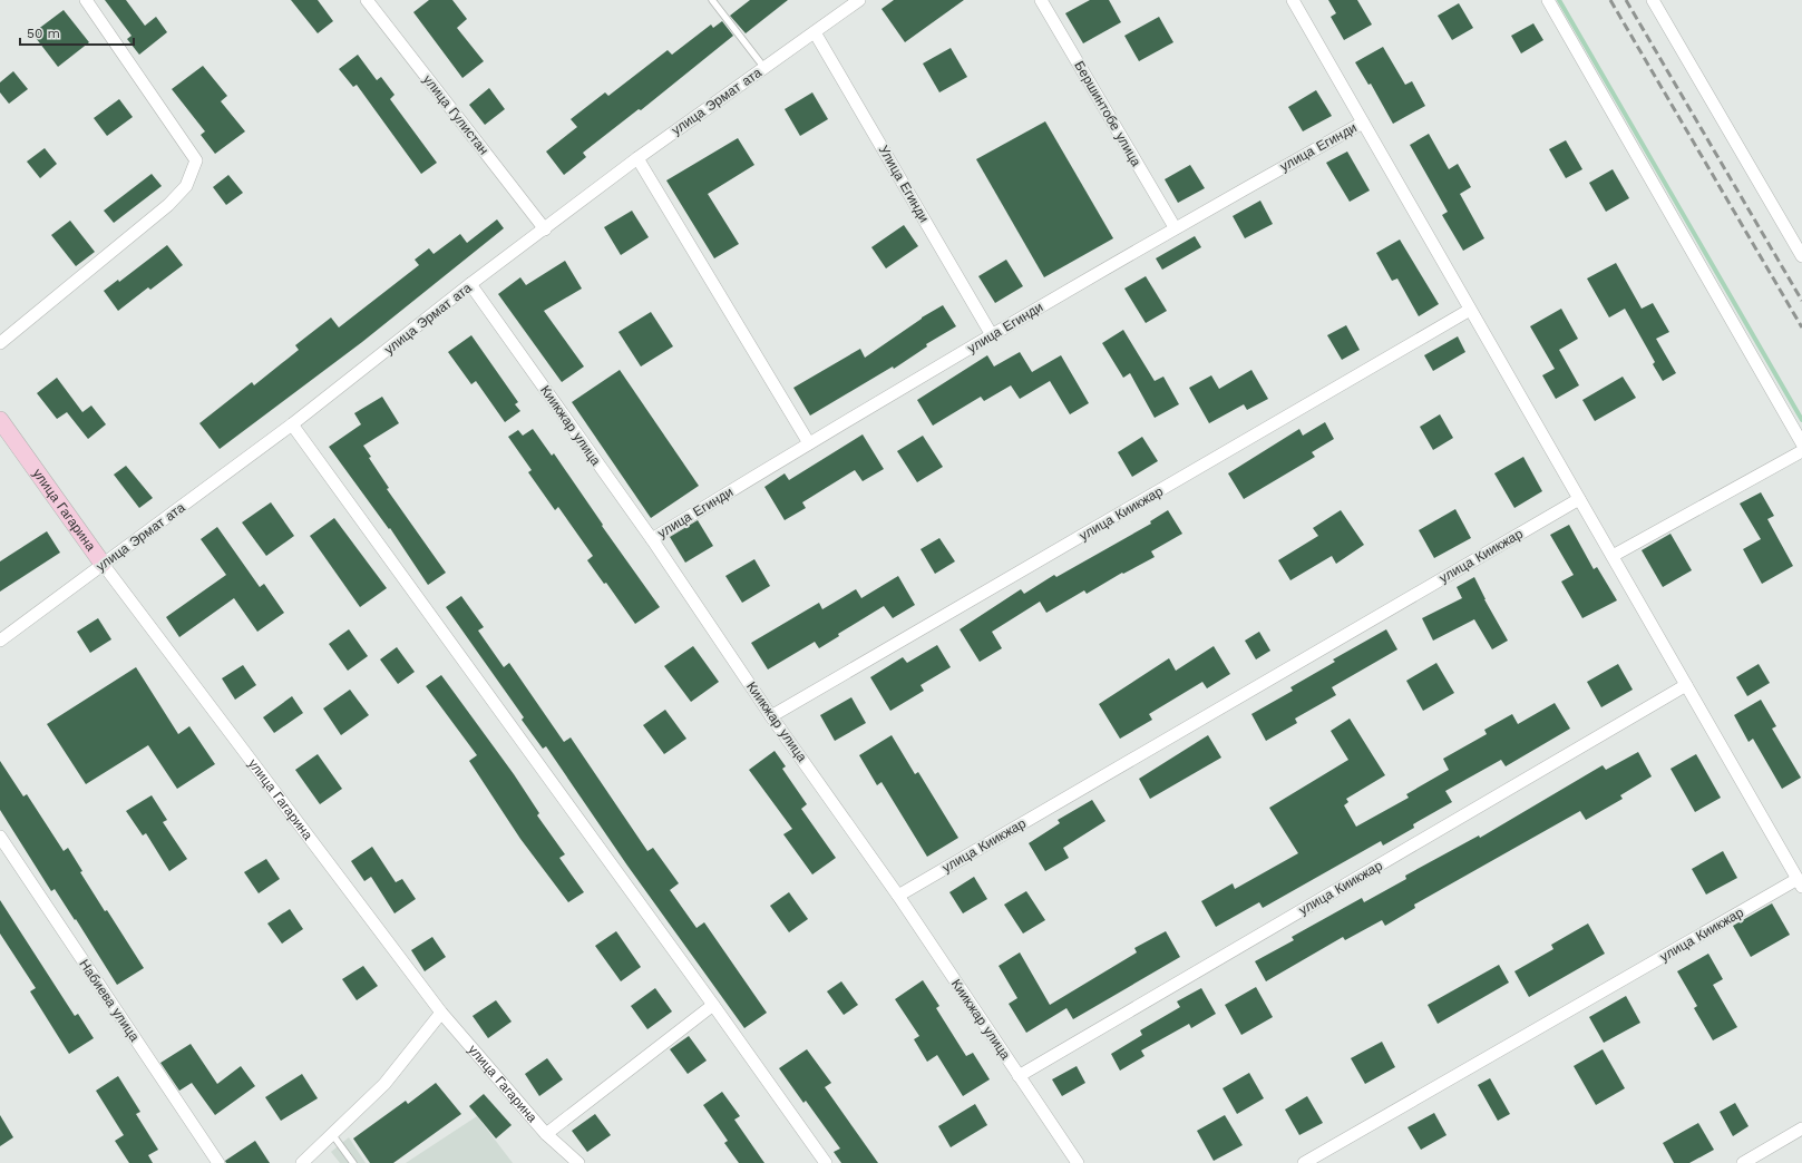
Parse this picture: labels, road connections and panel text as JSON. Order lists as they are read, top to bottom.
{
  "streets": {
    "street": [
      "улица Эрмат ата",
      "Бершинтобе улица",
      "улица Гулистан",
      "улица Егинди",
      "Улица Егинди",
      "Киикжар улица",
      "улица Гагарина",
      "улица Киикжар",
      "Набиева улица"
    ]
  },
  "crossings": [
    ["улица Эрмат ата", "улица Гулистан"],
    ["улица Эрмат ата", "Улица Егинди"],
    ["улица Эрмат ата", "Киикжар улица"],
    ["улица Эрмат ата", "улица Гагарина"],
    ["Бершинтобе улица", "улица Егинди"],
    ["улица Егинди", "Улица Егинди"],
    ["улица Егинди", "Киикжар улица"],
    ["Киикжар улица", "улица Киикжар"]
  ],
  "scale_bar": "50 m"
}
